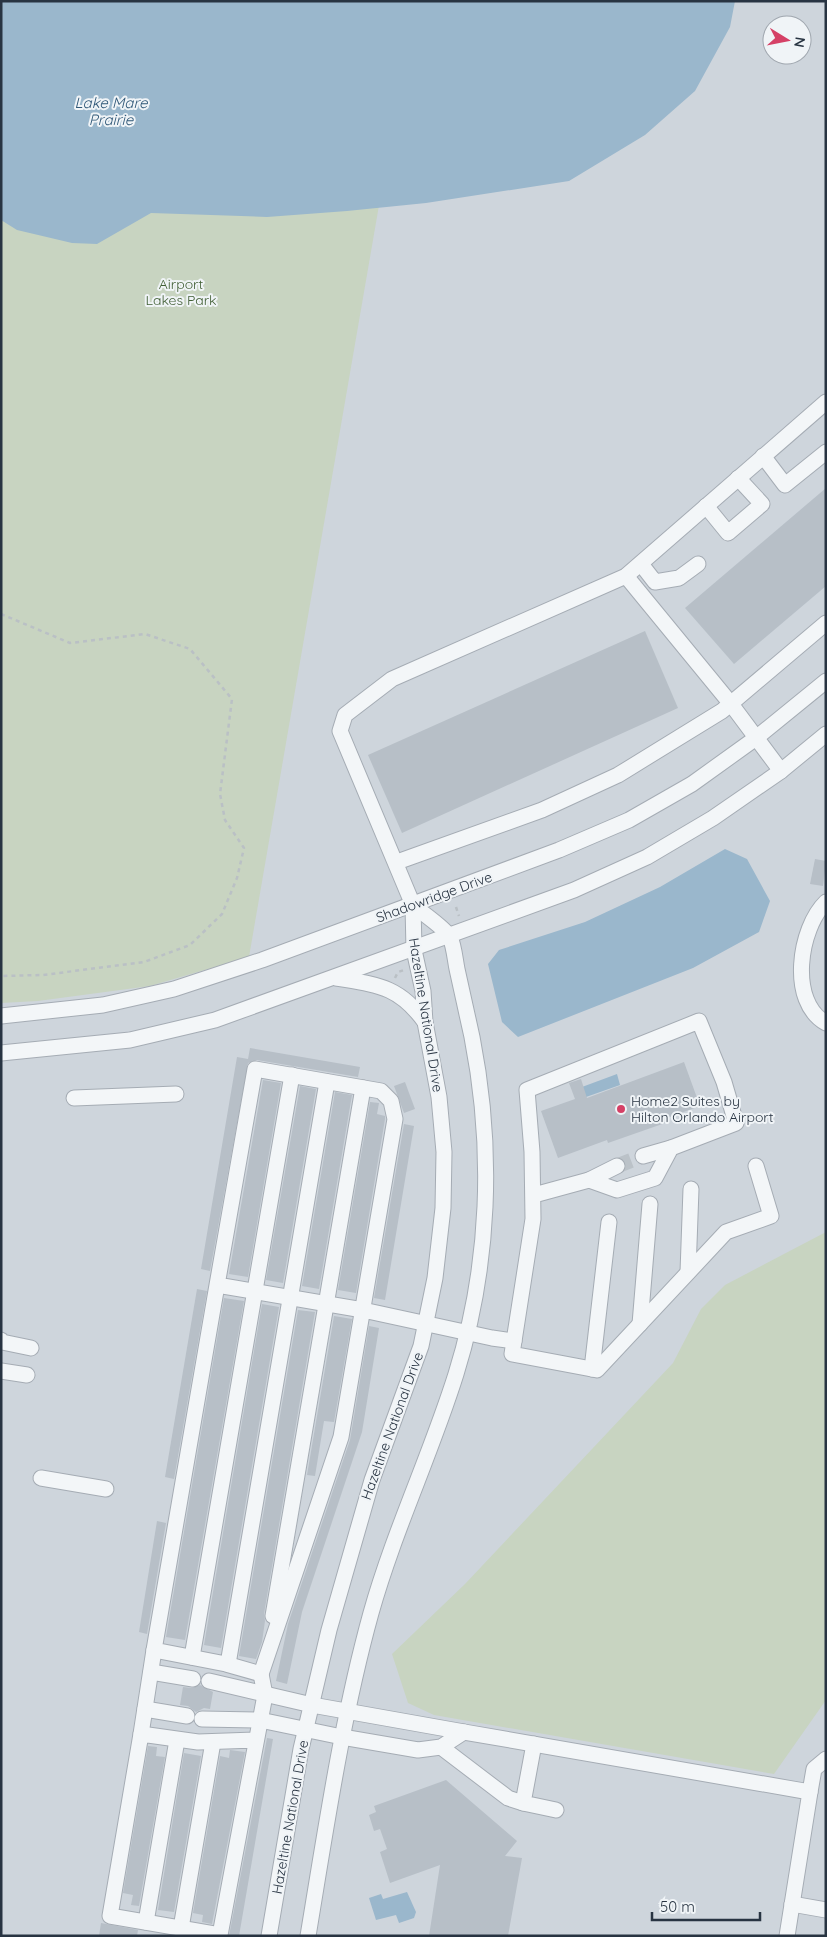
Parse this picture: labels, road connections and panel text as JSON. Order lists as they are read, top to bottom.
{
  "streets": {
    "street": ["Shadowridge Drive", "Hazeltine National Drive"]
  },
  "crossings": [
    ["Shadowridge Drive", "Hazeltine National Drive"]
  ],
  "water": ["Lake Mare Prairie"],
  "parks": ["Airport Lakes Park"],
  "places": ["Home2 Suites by Hilton Orlando Airport"],
  "scale_bar": "50 m",
  "north": "right"
}
